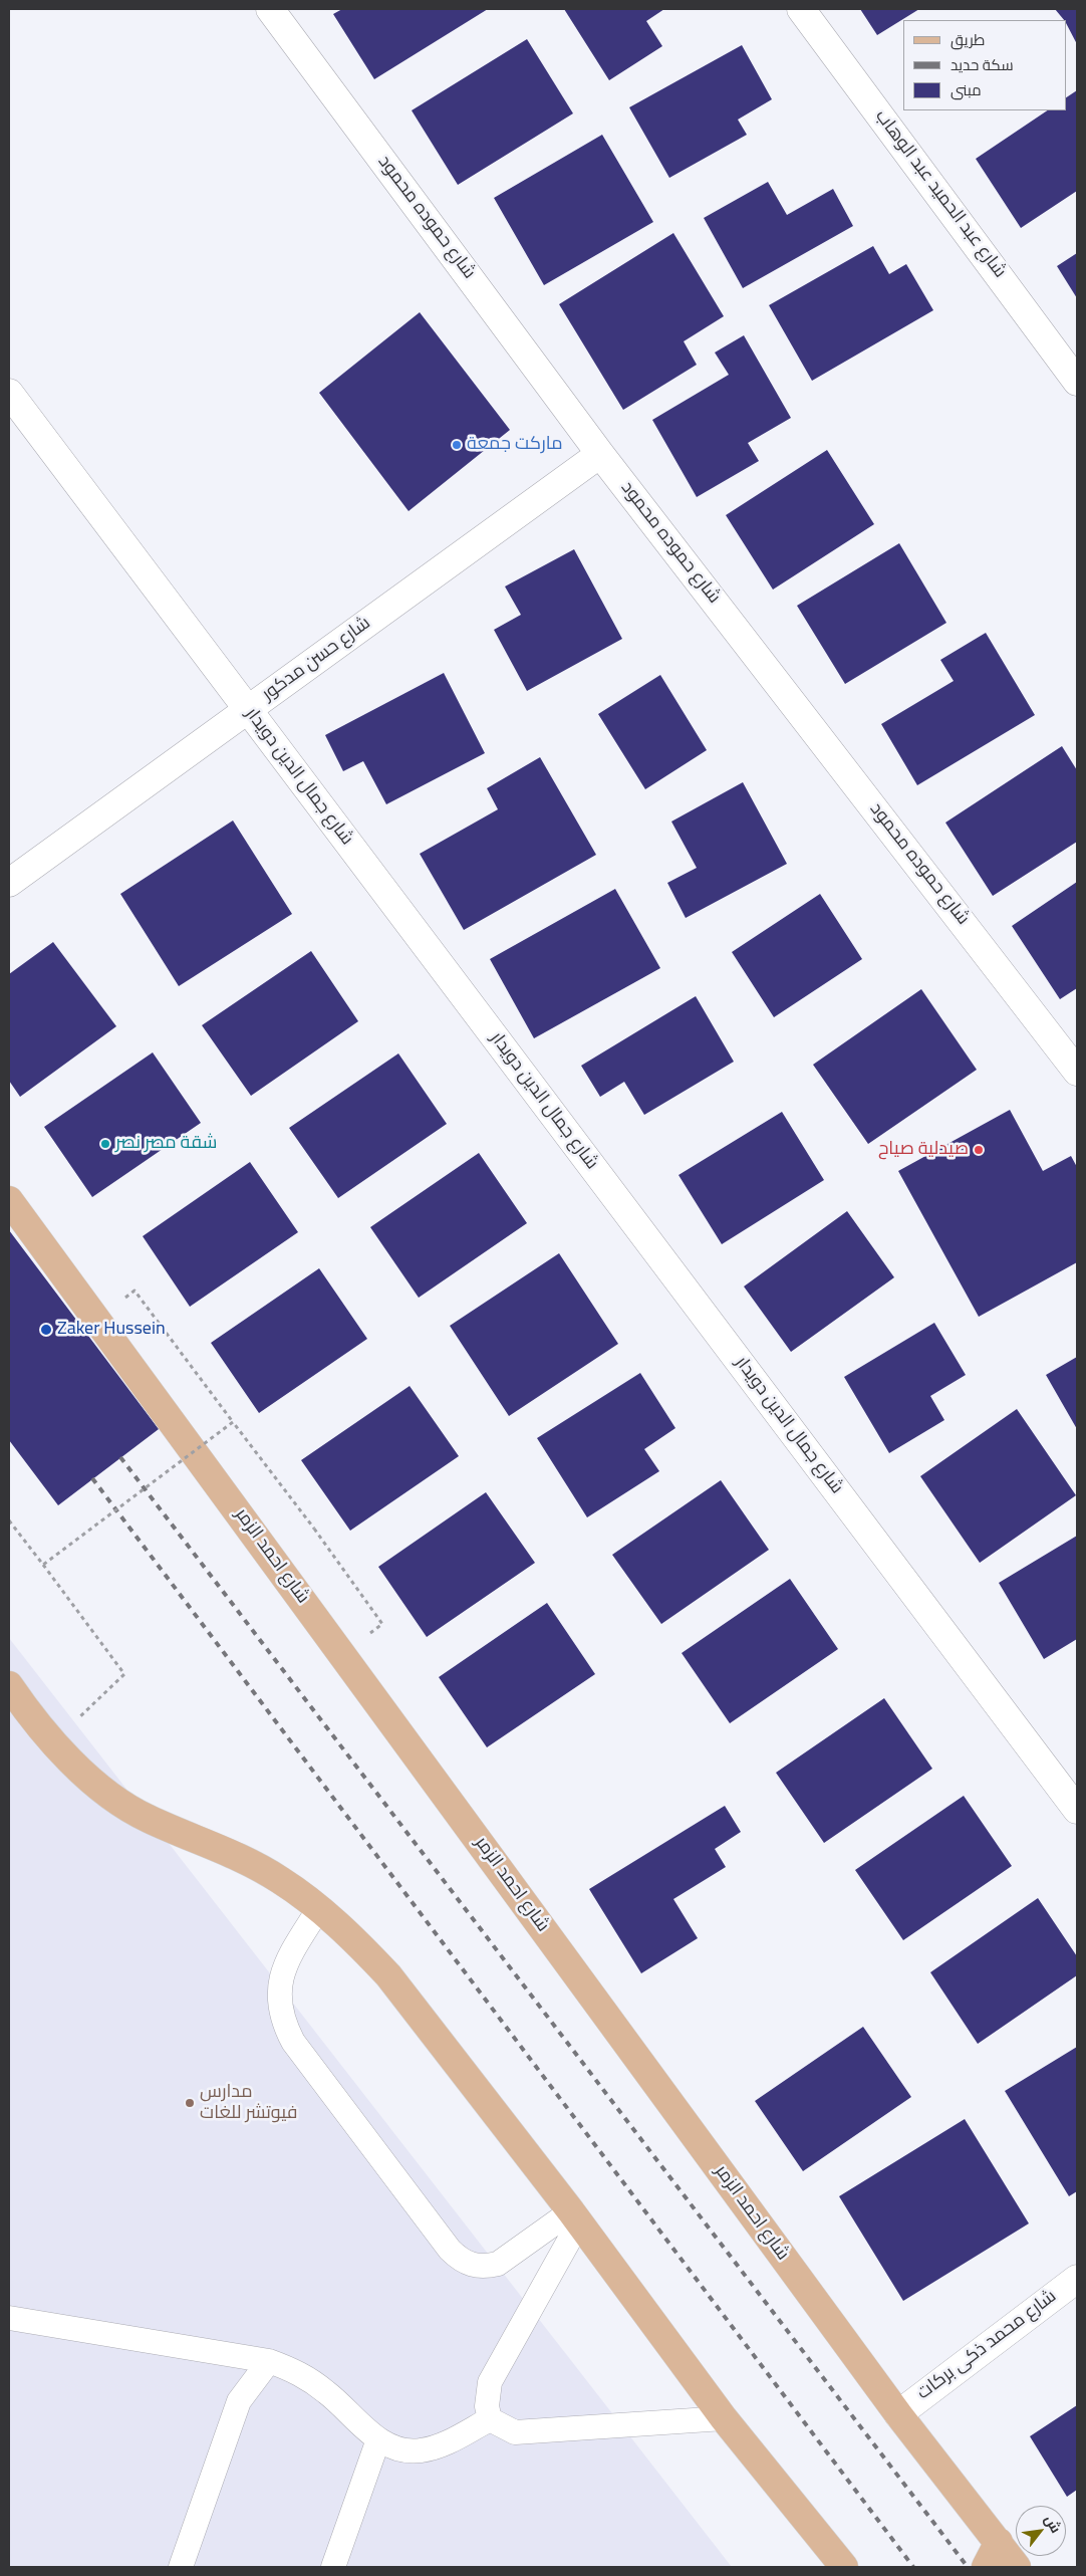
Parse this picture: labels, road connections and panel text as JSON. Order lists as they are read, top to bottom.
{
  "streets": {
    "main road": ["شارع احمد الزمر"],
    "street": [
      "شارع عبد الحميد عبد الوهاب",
      "شارع حموده محمود",
      "شارع حسن مدكور",
      "شارع جمال الدين دويدار",
      "شارع محمد ذكى بركات"
    ]
  },
  "crossings": [
    ["شارع حموده محمود", "شارع حسن مدكور"],
    ["شارع حسن مدكور", "شارع جمال الدين دويدار"],
    ["شارع احمد الزمر", "شارع محمد ذكى بركات"]
  ],
  "places": [
    "ماركت جمعة",
    "شقة مصر نصر",
    "صيدلية صياح",
    "Zaker Hussein",
    "مدارس فيوتشر للغات"
  ],
  "legend": ["طريق", "سكة حديد", "مبنى"],
  "north": "top right"
}
